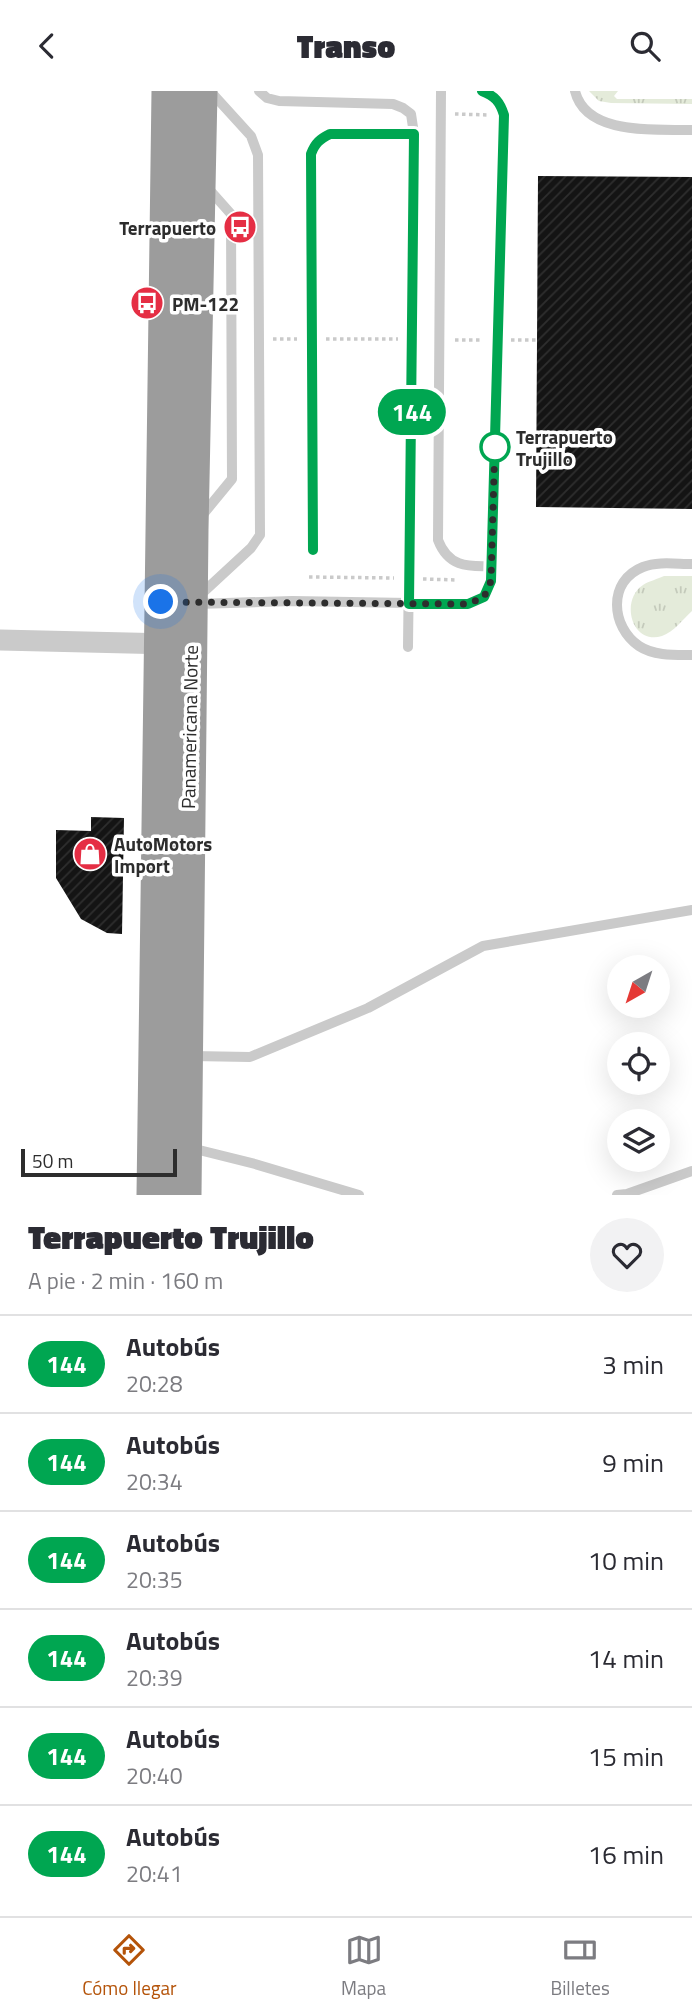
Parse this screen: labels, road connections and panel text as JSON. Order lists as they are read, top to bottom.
{
  "streets": {
    "highway": ["Panamericana Norte"]
  },
  "places": {
    "bus stop": ["Terrapuerto", "PM-122"],
    "other": ["Terrapuerto Trujillo"],
    "shop": ["AutoMotors Import"]
  },
  "lines": ["bus line 144"],
  "scale_bar": "50 m",
  "north": "bottom left",
  "page": {
    "header": "Transo",
    "on_map": "144",
    "scale": "50 m",
    "heading": ["Terrapuerto Trujillo", "A pie · 2 min · 160 m"],
    "list": [
      {
        "mark": "144",
        "name": "Autobús",
        "note": "20:28",
        "value": "3 min"
      },
      {
        "mark": "144",
        "name": "Autobús",
        "note": "20:34",
        "value": "9 min"
      },
      {
        "mark": "144",
        "name": "Autobús",
        "note": "20:35",
        "value": "10 min"
      },
      {
        "mark": "144",
        "name": "Autobús",
        "note": "20:39",
        "value": "14 min"
      },
      {
        "mark": "144",
        "name": "Autobús",
        "note": "20:40",
        "value": "15 min"
      },
      {
        "mark": "144",
        "name": "Autobús",
        "note": "20:41",
        "value": "16 min"
      }
    ],
    "tabs": ["Cómo llegar", "Mapa", "Billetes"]
  }
}
